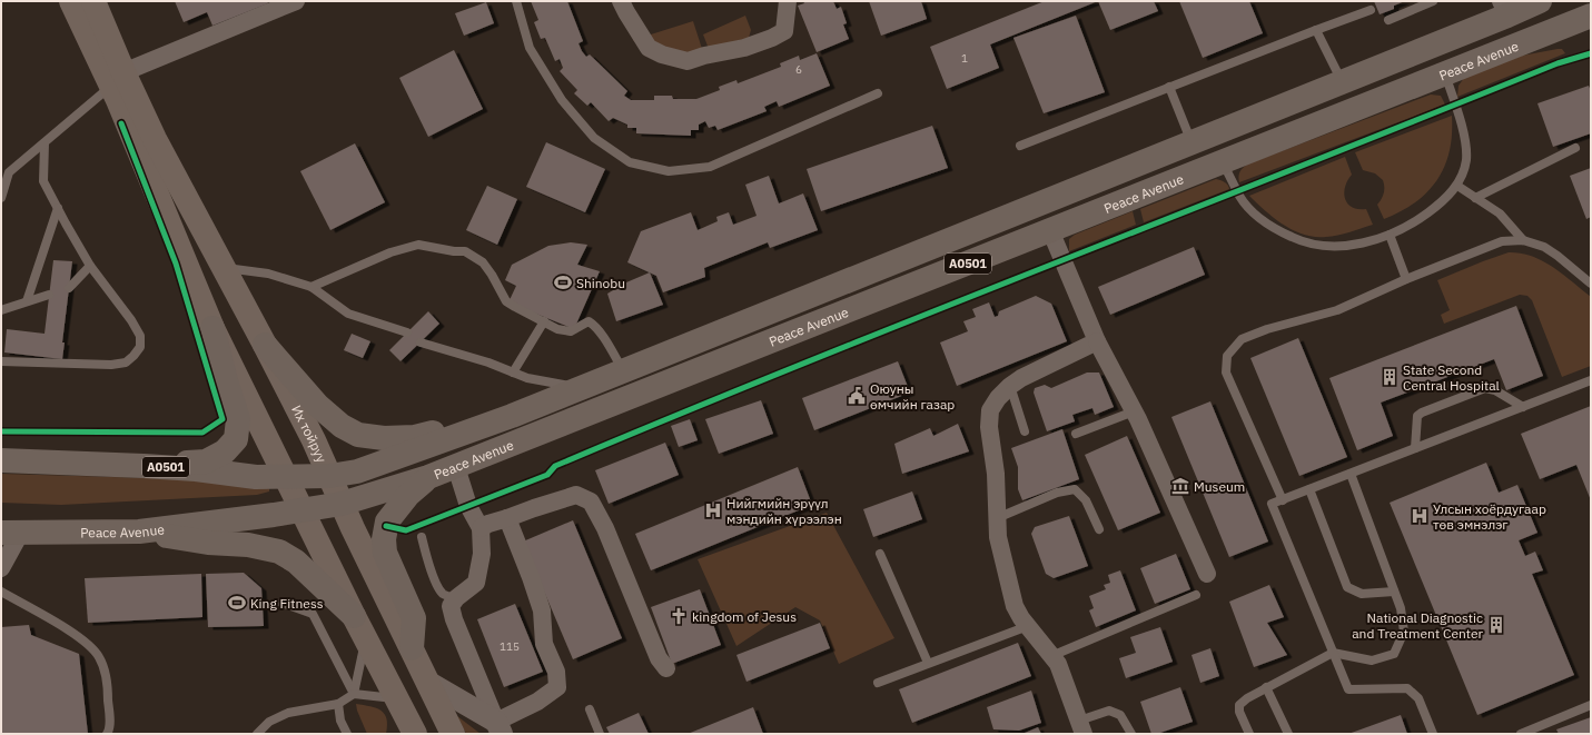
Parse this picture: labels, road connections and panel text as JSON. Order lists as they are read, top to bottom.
{
  "streets": {
    "highway": ["Peace Avenue", "A0501"],
    "main road": ["Их тойруу"]
  },
  "crossings": [
    ["Peace Avenue", "Их тойруу"]
  ],
  "places": {
    "sports": ["Shinobu", "King Fitness"],
    "building": ["State Second Central Hospital", "National Diagnostic and Treatment Center"],
    "public building": ["Оюуны өмчийн газар"],
    "museum": ["Museum"],
    "hospital": ["Нийгмийн эрүүл мэндийн хүрээлэн", "Улсын хоёрдугаар төв эмнэлэг"],
    "church": ["kingdom of Jesus"]
  },
  "house_numbers": ["1", "6", "115"]
}
